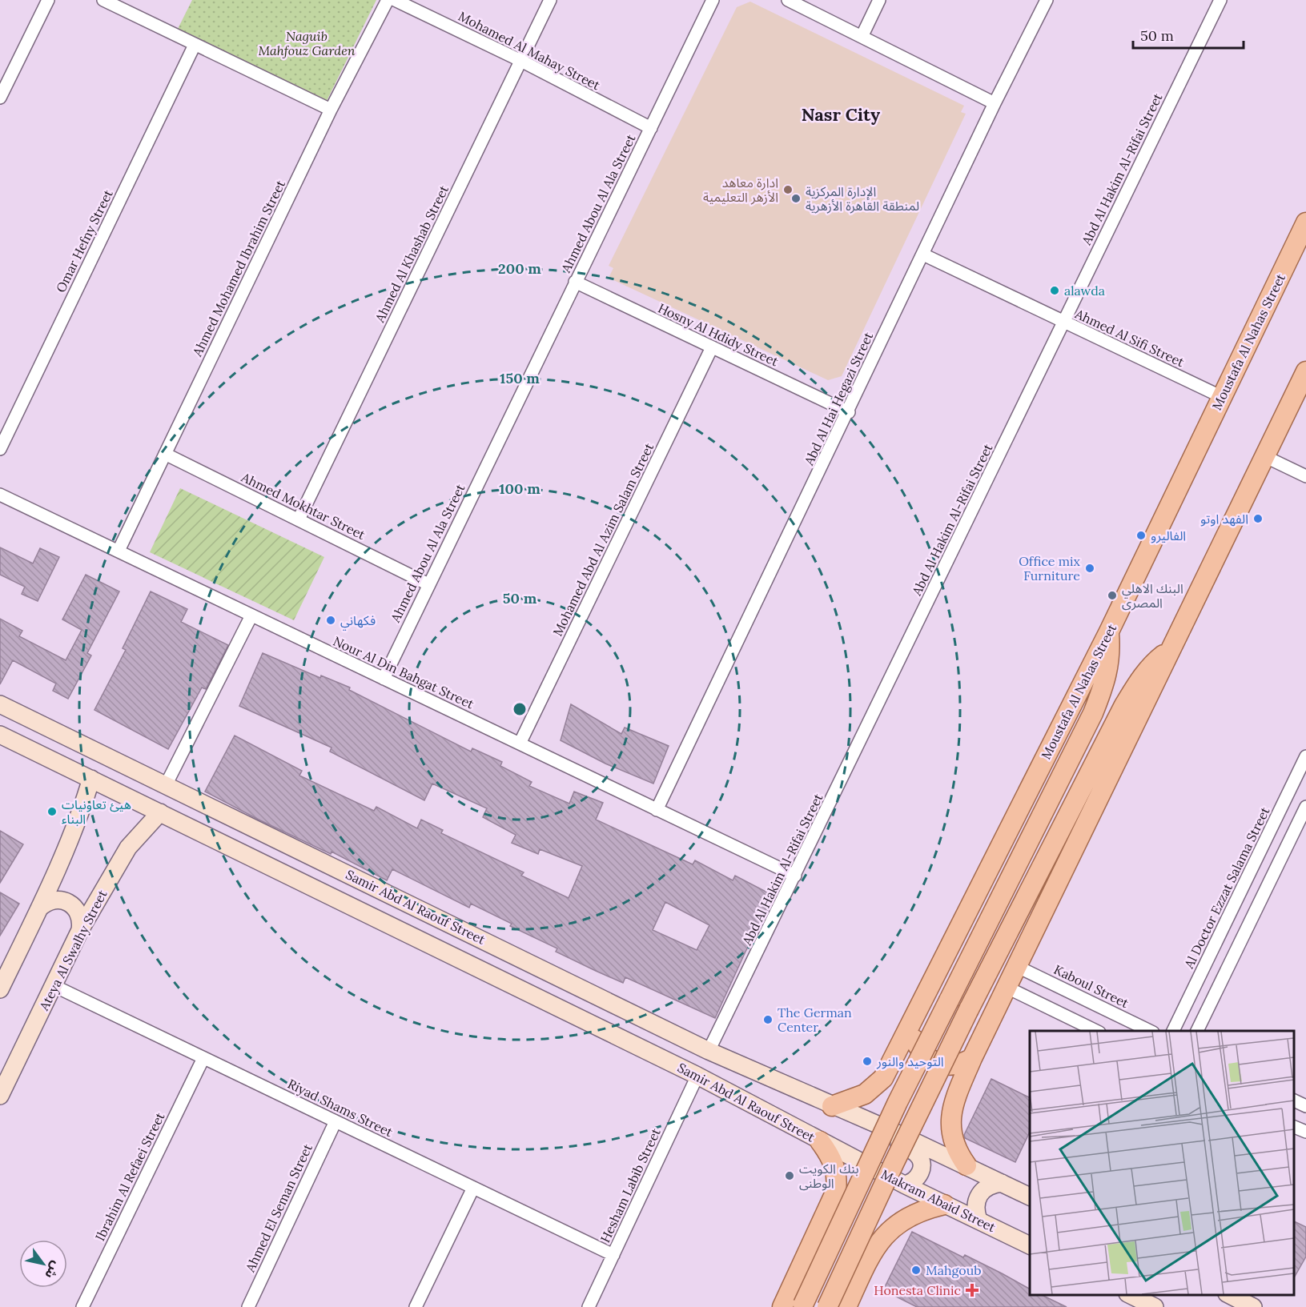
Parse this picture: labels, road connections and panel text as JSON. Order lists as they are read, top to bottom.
{
  "streets": {
    "main road": ["Moustafa Al Nahas Street"],
    "street": [
      "Mohamed Al Mahay Street",
      "Abd Al Hakim Al-Rifai Street",
      "Ahmed Abou Al Ala Street",
      "Omar Hefny Street",
      "Ahmed Al Khashab Street",
      "Ahmed Mohamed Ibrahim Street",
      "Hosny Al Hdidy Street",
      "Ahmed Al Sifi Street",
      "Abd Al Hai Hegazi Street",
      "Ahmed Mokhtar Street",
      "Mohamed Abd Al Azim Salam Street",
      "Nour Al Din Bahgat Street",
      "Al Doctor Ezzat Salama Street",
      "Samir Abd Al Raouf Street",
      "Ateya Al Swalhy Street",
      "Kaboul Street",
      "Riyad Shams Street",
      "Ibrahim Al Refaei Street",
      "Hesham Labib Street",
      "Makram Abaid Street",
      "Ahmed El Seman Street"
    ]
  },
  "crossings": [
    ["Mohamed Al Mahay Street", "Ahmed Abou Al Ala Street"],
    ["Mohamed Al Mahay Street", "Ahmed Al Khashab Street"],
    ["Abd Al Hakim Al-Rifai Street", "Ahmed Al Sifi Street"],
    ["Abd Al Hakim Al-Rifai Street", "Nour Al Din Bahgat Street"],
    ["Abd Al Hakim Al-Rifai Street", "Samir Abd Al Raouf Street"],
    ["Ahmed Abou Al Ala Street", "Hosny Al Hdidy Street"],
    ["Ahmed Abou Al Ala Street", "Ahmed Mokhtar Street"],
    ["Ahmed Abou Al Ala Street", "Nour Al Din Bahgat Street"],
    ["Ahmed Al Khashab Street", "Ahmed Mokhtar Street"],
    ["Ahmed Mohamed Ibrahim Street", "Ahmed Mokhtar Street"],
    ["Ahmed Mohamed Ibrahim Street", "Nour Al Din Bahgat Street"],
    ["Hosny Al Hdidy Street", "Abd Al Hai Hegazi Street"],
    ["Hosny Al Hdidy Street", "Mohamed Abd Al Azim Salam Street"],
    ["Ahmed Al Sifi Street", "Moustafa Al Nahas Street"],
    ["Ahmed Al Sifi Street", "Abd Al Hai Hegazi Street"],
    ["Moustafa Al Nahas Street", "Samir Abd Al Raouf Street"],
    ["Abd Al Hai Hegazi Street", "Nour Al Din Bahgat Street"],
    ["Mohamed Abd Al Azim Salam Street", "Nour Al Din Bahgat Street"],
    ["Samir Abd Al Raouf Street", "Ateya Al Swalhy Street"],
    ["Samir Abd Al Raouf Street", "Hesham Labib Street"],
    ["Samir Abd Al Raouf Street", "Makram Abaid Street"],
    ["Ateya Al Swalhy Street", "Riyad Shams Street"],
    ["Riyad Shams Street", "Ibrahim Al Refaei Street"],
    ["Riyad Shams Street", "Hesham Labib Street"],
    ["Riyad Shams Street", "Ahmed El Seman Street"]
  ],
  "districts": ["Nasr City"],
  "parks": ["Naguib Mahfouz Garden"],
  "places": {
    "other": [
      "ادارة معاهد الأزهر التعليمية",
      "الإدارة المركزية لمنطقة القاهرة الأزهرية",
      "alawda",
      "الفهد اوتو",
      "الفاليرو",
      "Office mix Furniture",
      "البنك الاهلي المصرى",
      "فكهاني",
      "هيئ تعاونيات البناء",
      "The German Center",
      "التوحيد والنور",
      "بنك الكويت الوطنى",
      "Mahgoub"
    ],
    "health": ["Honesta Clinic"]
  },
  "scale_bar": "50 m",
  "north": "bottom right",
  "rings": [
    "200 m",
    "150 m",
    "100 m",
    "50 m"
  ]
}
